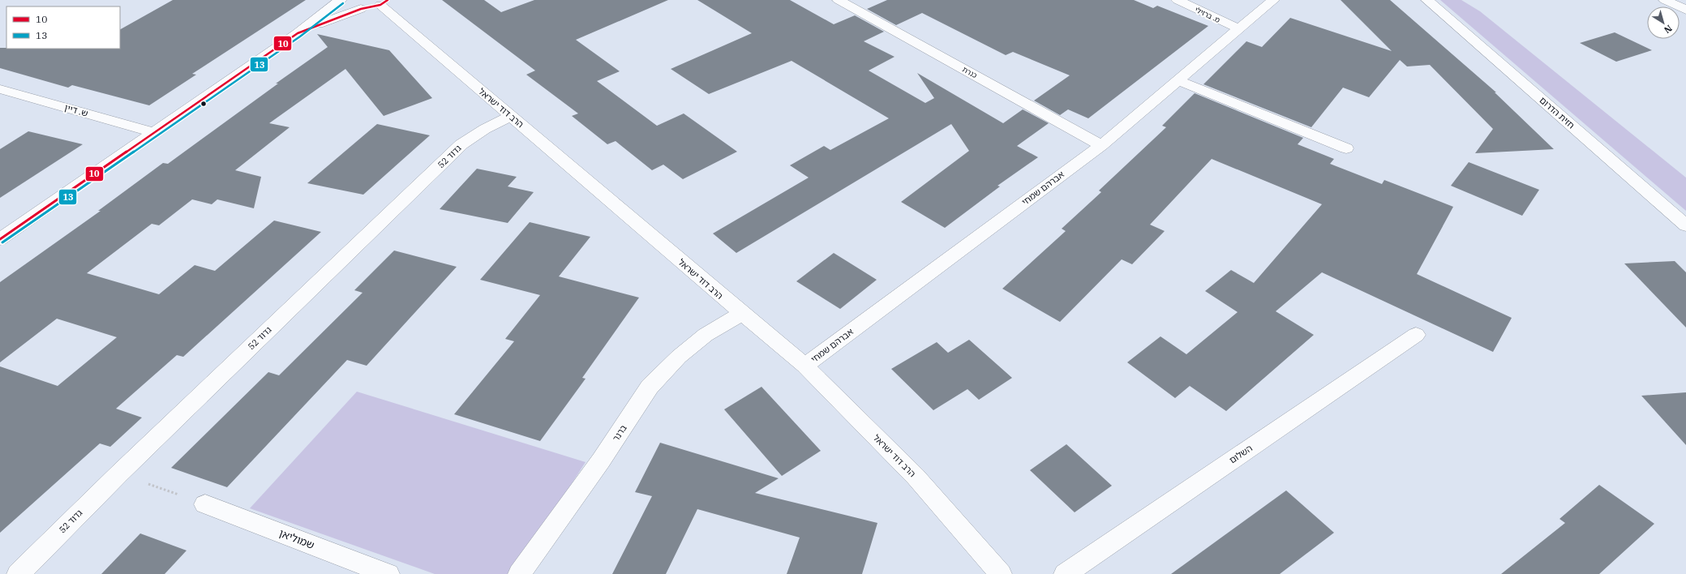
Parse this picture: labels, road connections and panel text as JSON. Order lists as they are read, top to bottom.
{
  "streets": {
    "street": [
      "מ. ברזילי",
      "כנרת",
      "הרב דוד ישראל",
      "ש. דיין",
      "חזית הדרום",
      "גדוד 52",
      "אברהם שמחי",
      "ברנר",
      "השלום",
      "שמוליאן"
    ]
  },
  "crossings": [
    ["מ. ברזילי", "אברהם שמחי"],
    ["כנרת", "אברהם שמחי"],
    ["הרב דוד ישראל", "גדוד 52"],
    ["הרב דוד ישראל", "אברהם שמחי"],
    ["הרב דוד ישראל", "ברנר"]
  ],
  "lines": ["transit line 10", "transit line 13"],
  "legend": ["10", "13"],
  "north": "bottom right"
}
